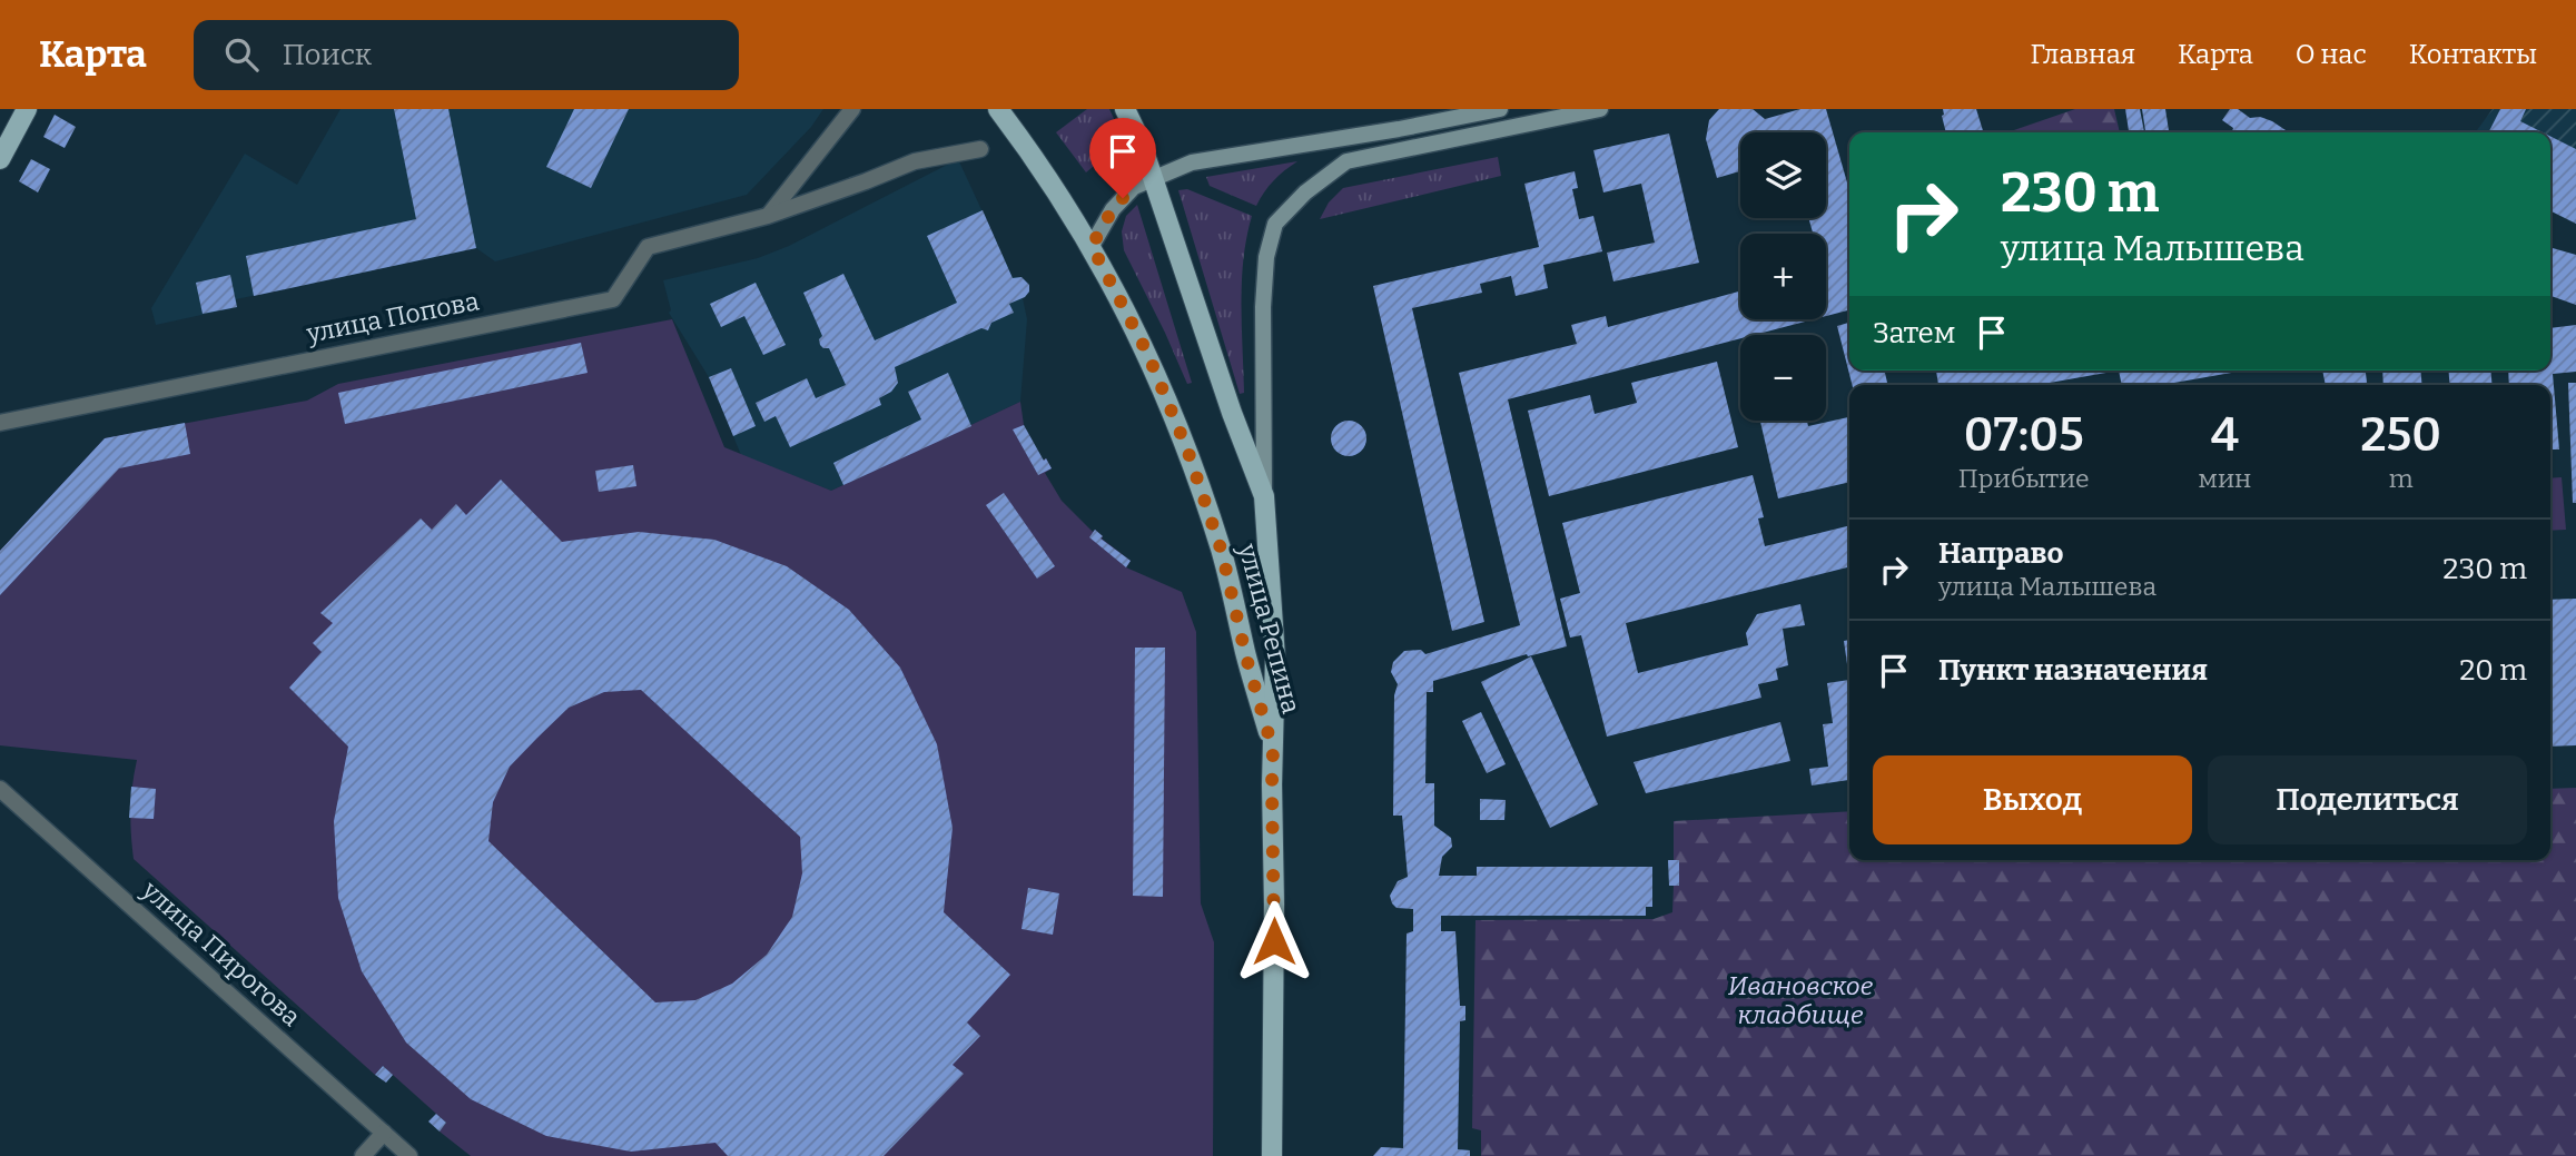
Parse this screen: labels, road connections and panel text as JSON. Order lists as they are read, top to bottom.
{
  "streets": {
    "main road": ["улица Репина"],
    "street": ["улица Попова", "улица Пирогова"]
  },
  "parks": ["Ивановское кладбище"],
  "page": {
    "header": "Карта",
    "search": "Поиск",
    "nav": [
      "Главная",
      "Карта",
      "О нас",
      "Контакты"
    ],
    "map_buttons": ["+", "−"],
    "turn": ["230 m", "улица Малышева"],
    "then": "Затем",
    "eta": [
      "07:05",
      "Прибытие",
      "4",
      "мин",
      "250",
      "m"
    ],
    "list": [
      {
        "name": "Направо",
        "note": "улица Малышева",
        "value": "230 m"
      },
      {
        "name": "Пункт назначения",
        "value": "20 m"
      }
    ],
    "buttons": ["Выход", "Поделиться"]
  }
}
